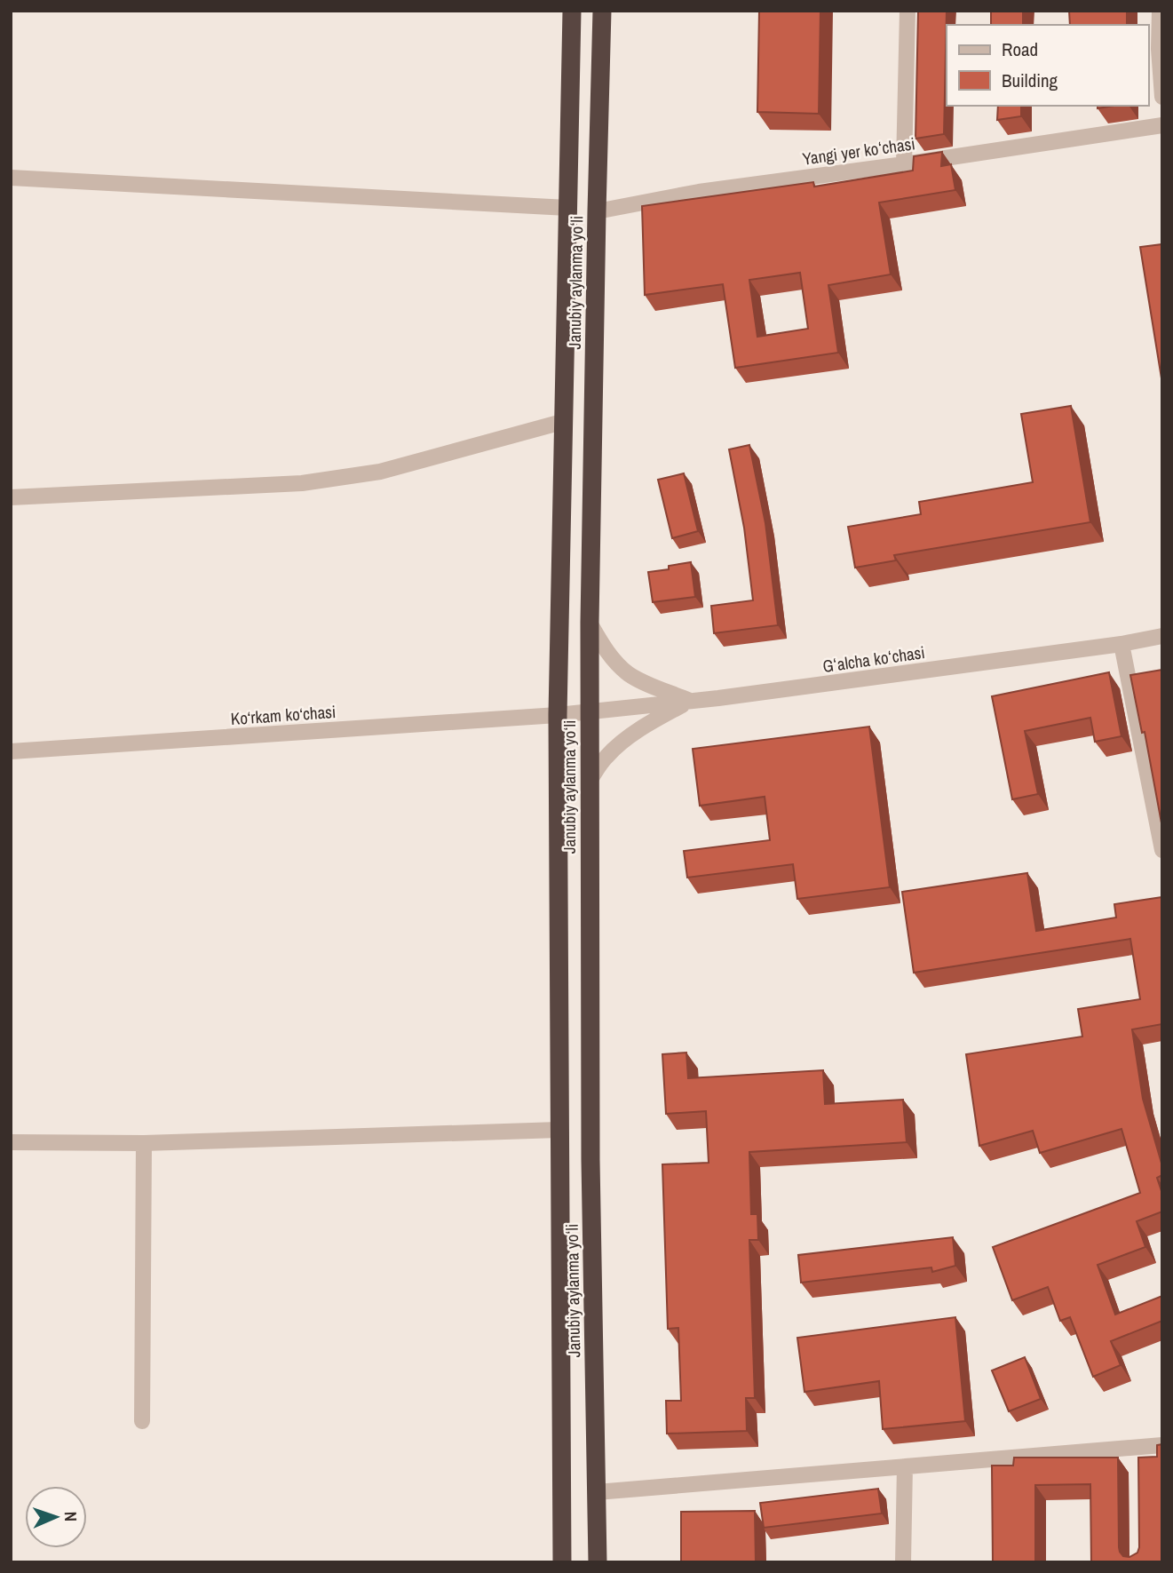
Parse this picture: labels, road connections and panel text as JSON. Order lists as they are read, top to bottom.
{
  "streets": {
    "highway": ["Janubiy aylanma yoʻli"],
    "street": ["Yangi yer koʻchasi", "Gʻalcha koʻchasi", "Ko‘rkam ko‘chasi"]
  },
  "crossings": [
    ["Yangi yer koʻchasi", "Janubiy aylanma yoʻli"],
    ["Janubiy aylanma yoʻli", "Gʻalcha koʻchasi"],
    ["Janubiy aylanma yoʻli", "Ko‘rkam ko‘chasi"],
    ["Gʻalcha koʻchasi", "Ko‘rkam ko‘chasi"]
  ],
  "legend": ["Road", "Building"],
  "north": "right"
}
